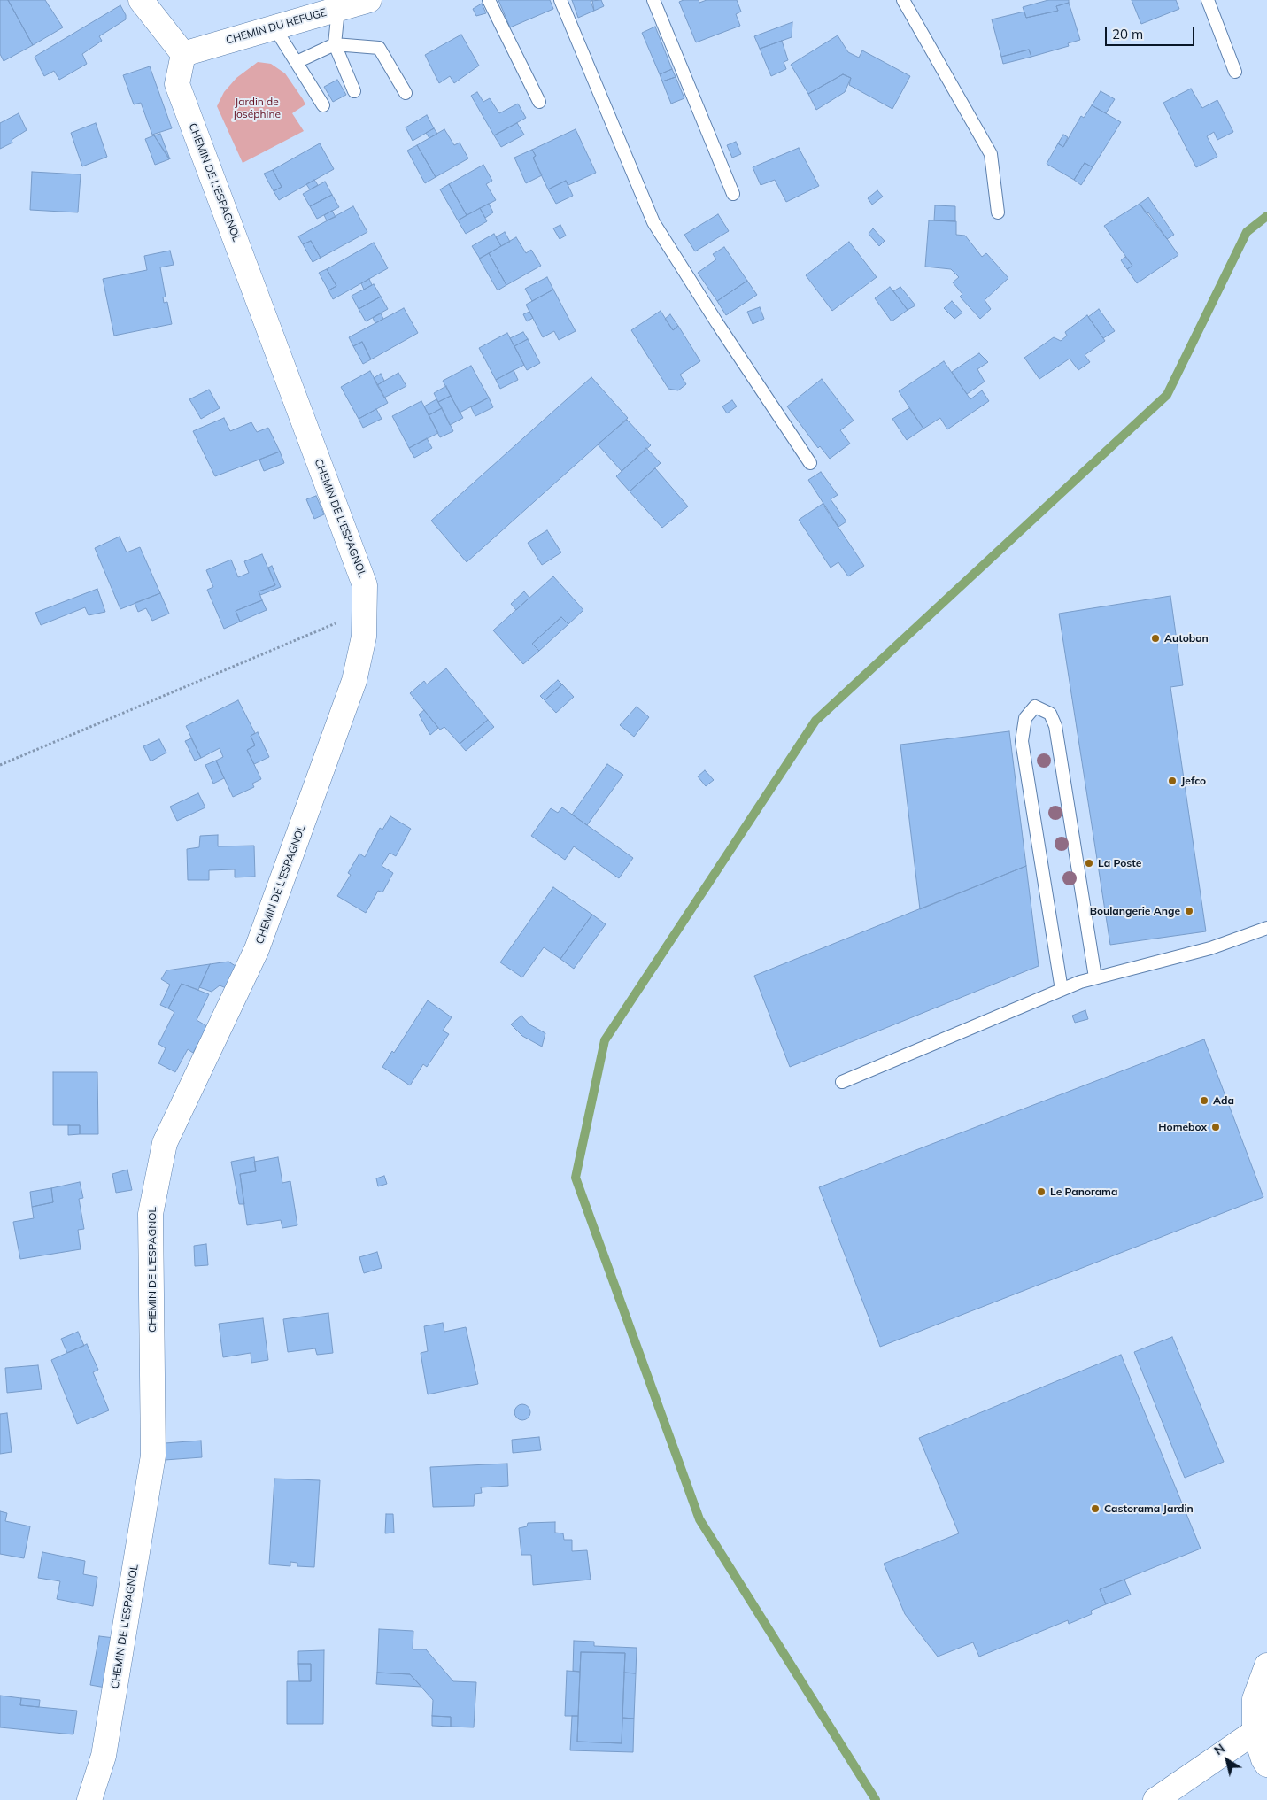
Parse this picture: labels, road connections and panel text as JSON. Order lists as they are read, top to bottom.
{
  "streets": {
    "street": ["CHEMIN DU REFUGE", "CHEMIN DE L'ESPAGNOL"]
  },
  "crossings": [
    ["CHEMIN DU REFUGE", "CHEMIN DE L'ESPAGNOL"]
  ],
  "parks": ["Jardin de Joséphine"],
  "places": [
    "Autoban",
    "Jefco",
    "La Poste",
    "Boulangerie Ange",
    "Ada",
    "Homebox",
    "Le Panorama",
    "Castorama Jardin"
  ],
  "scale_bar": "20 m",
  "north": "top left"
}
